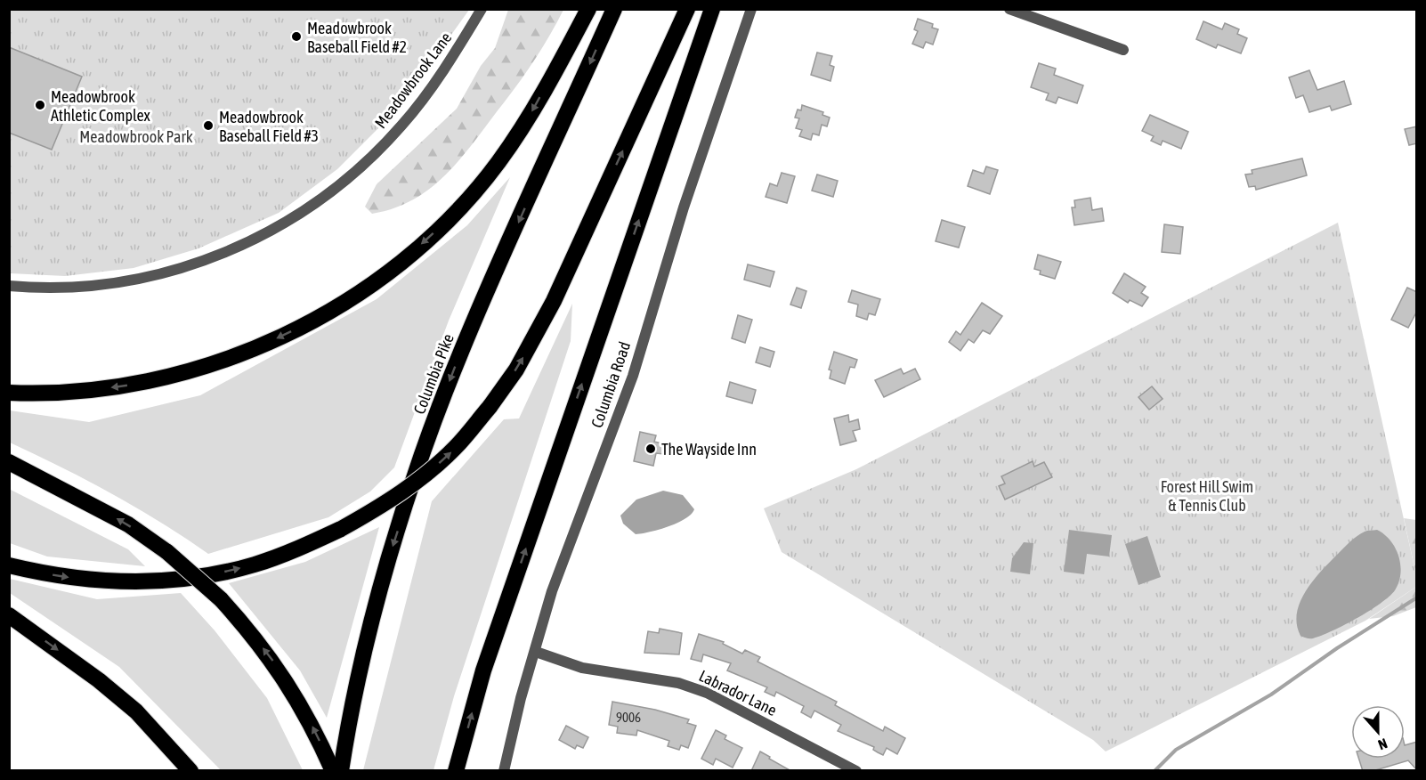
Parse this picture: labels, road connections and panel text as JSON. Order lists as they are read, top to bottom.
{
  "streets": {
    "highway": ["Columbia Pike"],
    "street": ["Meadowbrook Lane", "Columbia Road", "Labrador Lane"]
  },
  "crossings": [
    ["Columbia Road", "Labrador Lane"]
  ],
  "parks": ["Meadowbrook Park", "Forest Hill Swim & Tennis Club"],
  "places": [
    "Meadowbrook Baseball Field #2",
    "Meadowbrook Athletic Complex",
    "Meadowbrook Baseball Field #3",
    "The Wayside Inn"
  ],
  "house_numbers": ["9006"],
  "north": "bottom"
}
